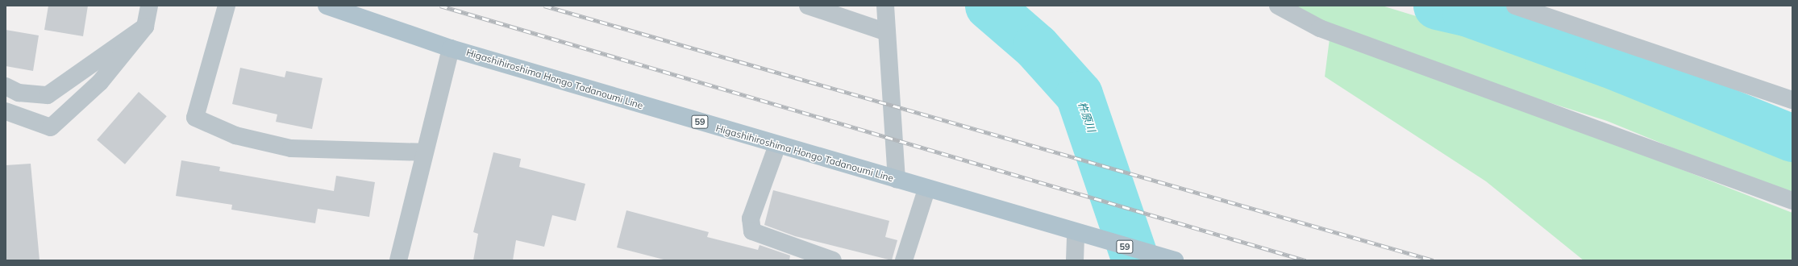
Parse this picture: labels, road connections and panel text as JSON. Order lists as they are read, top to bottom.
{
  "streets": {
    "main road": ["Higashihiroshima Hongo Tadanoumi Line", "59"]
  },
  "water": ["杵原川"]
}
